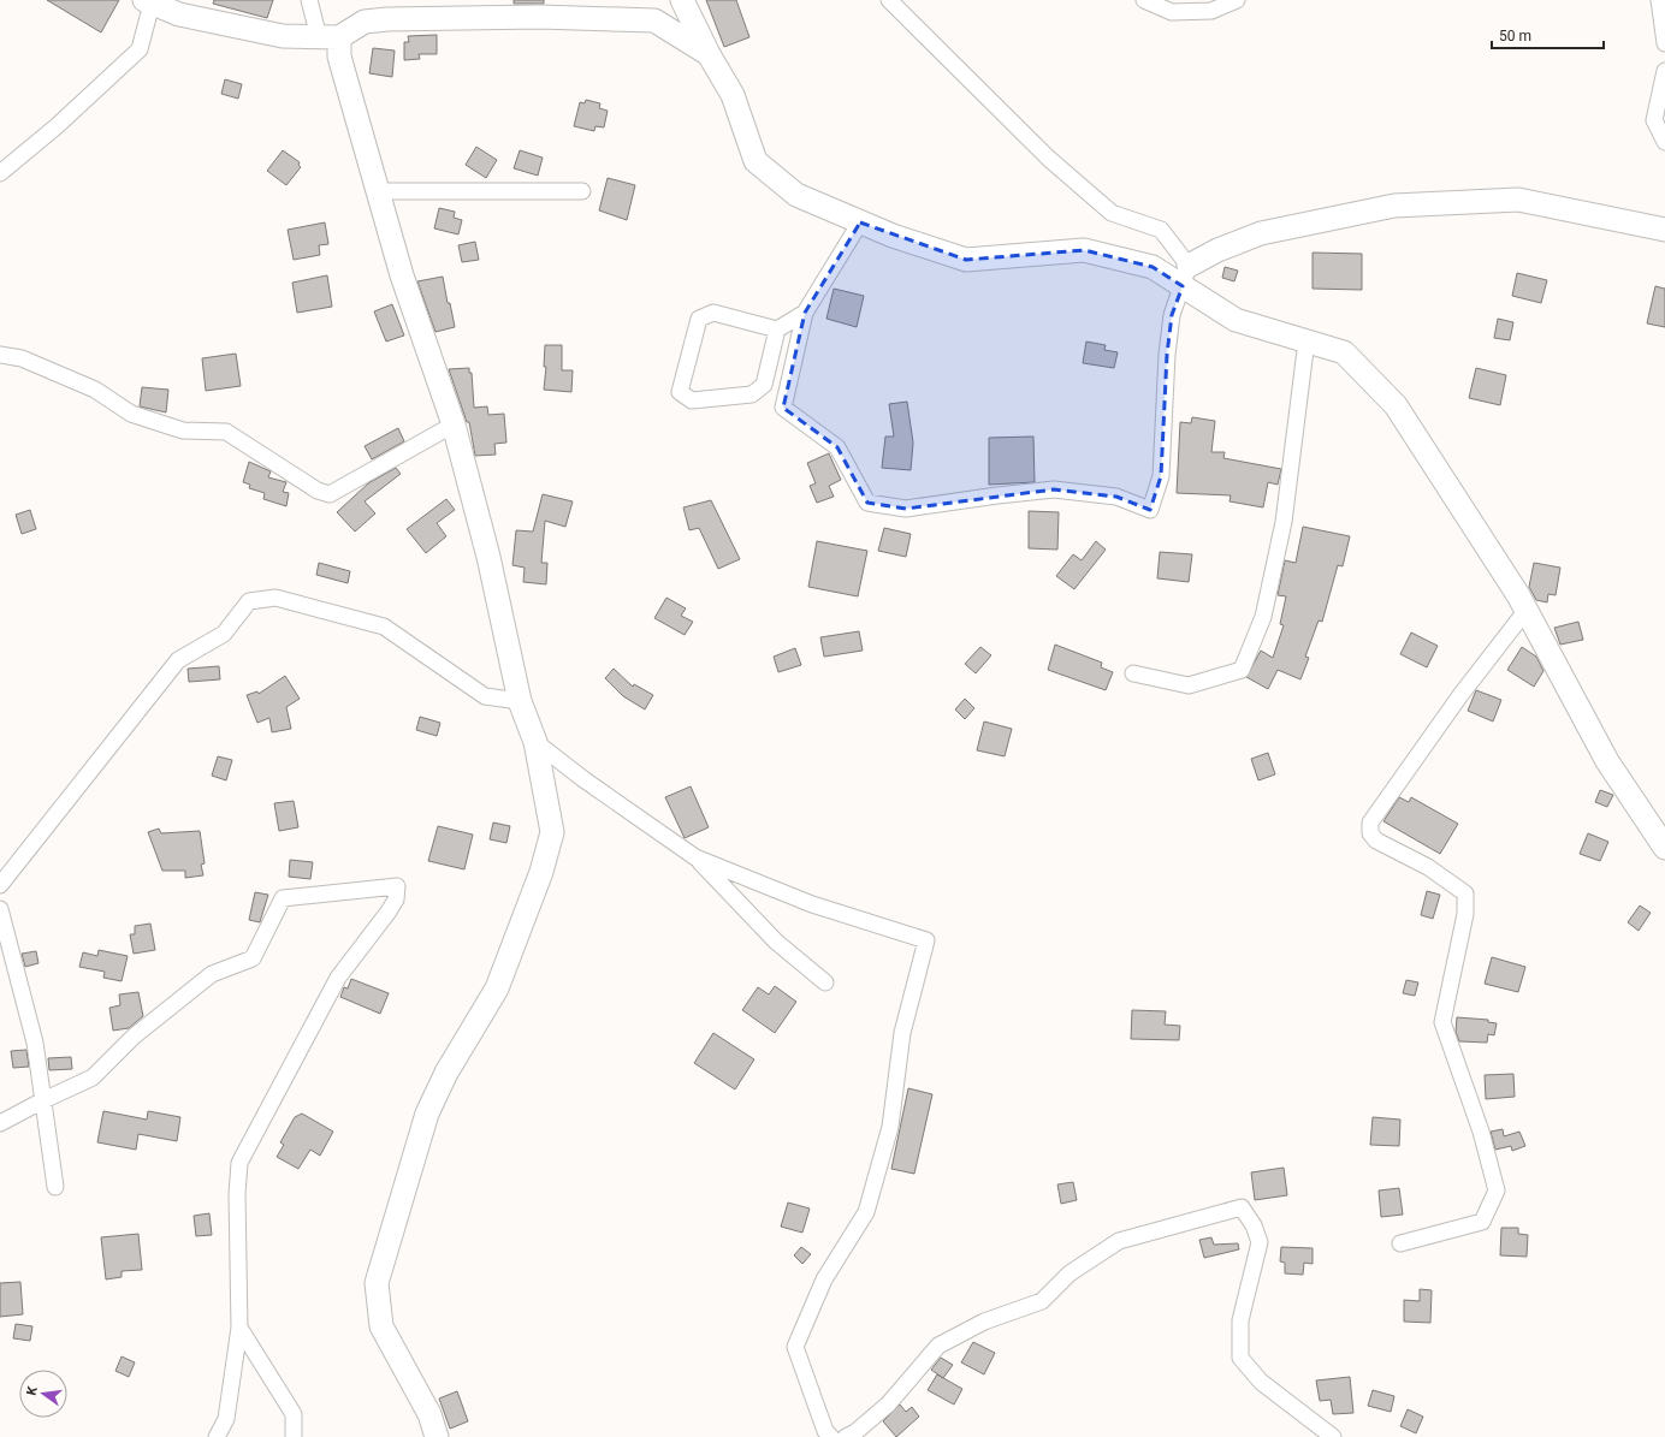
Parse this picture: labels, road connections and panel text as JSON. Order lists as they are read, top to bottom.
{
  "scale_bar": "50 m",
  "north": "left"
}
